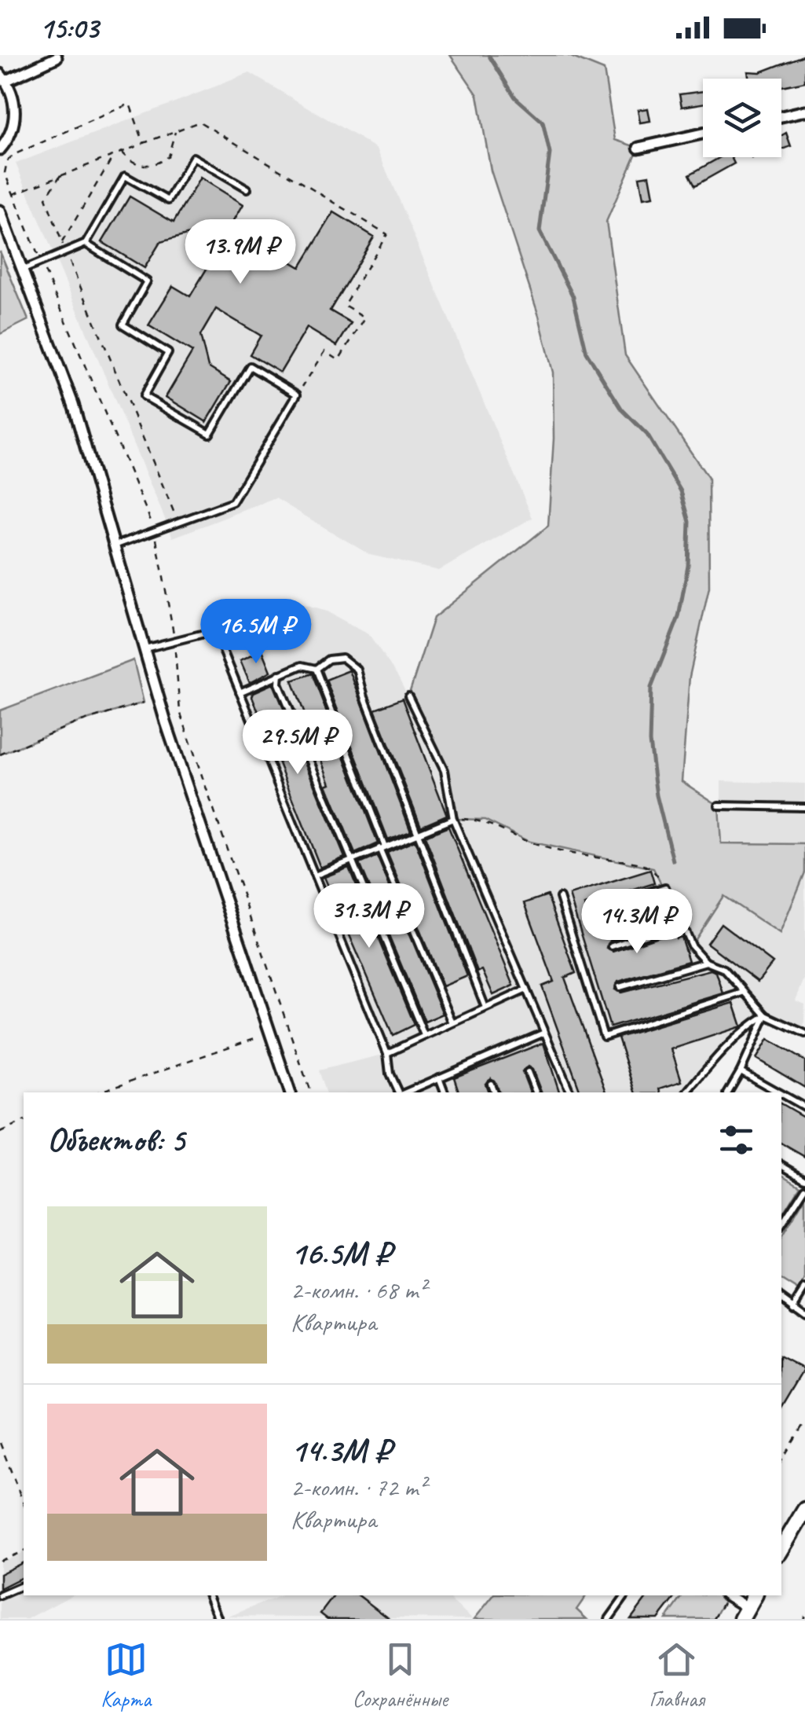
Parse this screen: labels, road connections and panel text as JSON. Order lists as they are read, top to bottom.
{
  "page": {
    "status": "15:03",
    "price": [
      "13.9M ₽",
      "16.5M ₽",
      "29.5M ₽",
      "31.3M ₽",
      "14.3M ₽"
    ],
    "heading": "Объектов: 5",
    "list": [
      {
        "name": "16.5M ₽",
        "note": "2-комн. · 68 m² · Квартира"
      },
      {
        "name": "14.3M ₽",
        "note": "2-комн. · 72 m² · Квартира"
      }
    ],
    "tabs": ["Карта", "Сохранённые", "Главная"]
  }
}
